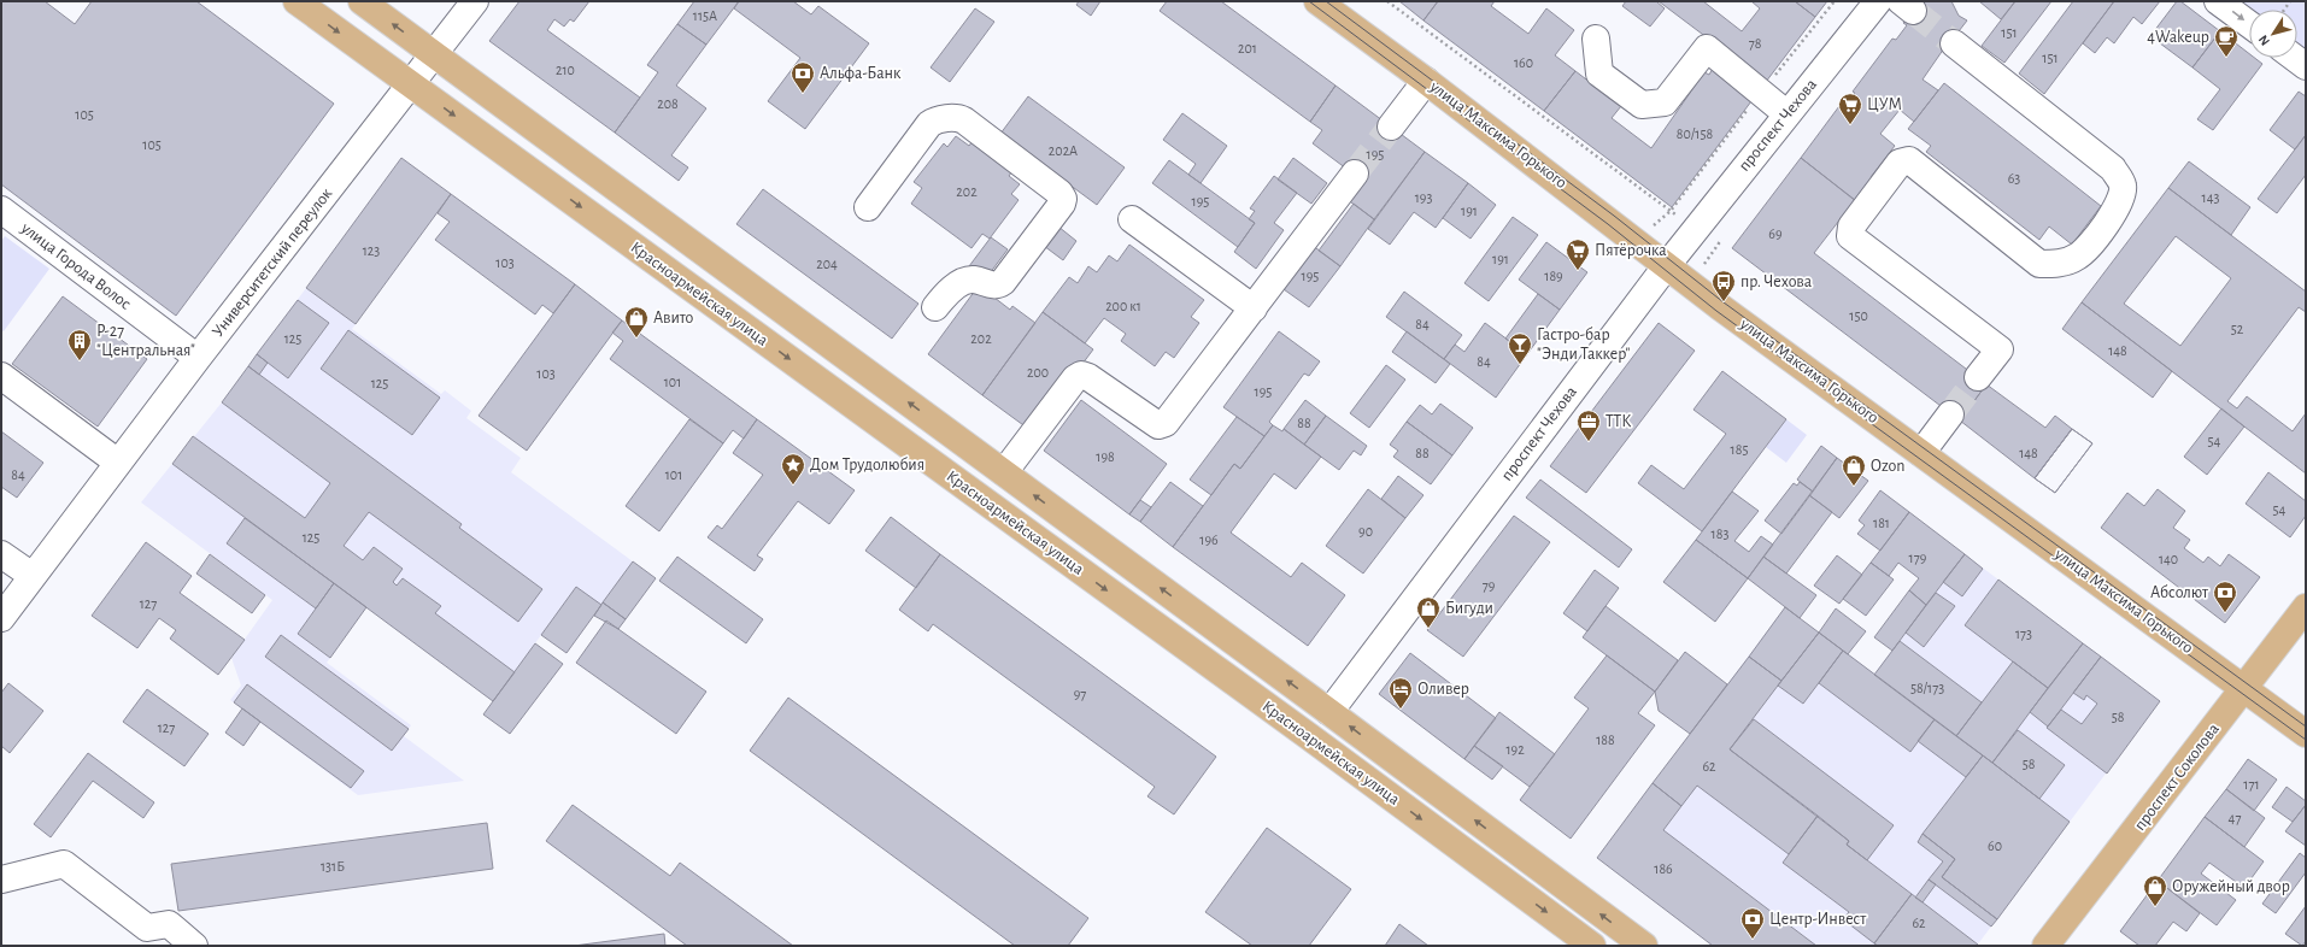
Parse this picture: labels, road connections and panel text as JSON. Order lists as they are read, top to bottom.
{
  "streets": {
    "main road": ["улица Максима Горького", "Красноармейская улица", "проспект Соколова"],
    "street": ["проспект Чехова", "Университетский переулок", "улица Города Волос"]
  },
  "crossings": [
    ["проспект Чехова", "улица Максима Горького"],
    ["проспект Чехова", "Красноармейская улица"],
    ["улица Максима Горького", "проспект Соколова"],
    ["Университетский переулок", "улица Города Волос"],
    ["Университетский переулок", "Красноармейская улица"]
  ],
  "places": {
    "cafe": ["4Wakeup"],
    "bank": ["Альфа-Банк", "Абсолют", "Центр-Инвест"],
    "supermarket": ["ЦУМ", "Пятёрочка"],
    "bus stop": ["пр. Чехова"],
    "shop": [
      "Авито",
      "Ozon",
      "Бигуди",
      "Оружейный двор"
    ],
    "building": ["Р-27 \"Центральная\""],
    "bar": ["Гастро-бар \"Энди Таккер\""],
    "office": ["ТТК"],
    "place": ["Дом Трудолюбия"],
    "hotel": ["Оливер"]
  },
  "house_numbers": [
    "115А",
    "151",
    "78",
    "201",
    "151",
    "160",
    "210",
    "208",
    "105",
    "80/158",
    "105",
    "202А",
    "195",
    "63",
    "202",
    "193",
    "143",
    "195",
    "191",
    "69",
    "123",
    "191",
    "103",
    "204",
    "195",
    "189",
    "200 к1",
    "150",
    "84",
    "52",
    "125",
    "202",
    "148",
    "84",
    "200",
    "103",
    "101",
    "125",
    "195",
    "88",
    "54",
    "185",
    "88",
    "148",
    "198",
    "84",
    "101",
    "54",
    "181",
    "90",
    "183",
    "125",
    "196",
    "179",
    "140",
    "79",
    "127",
    "173",
    "58/173",
    "97",
    "58",
    "127",
    "188",
    "192",
    "58",
    "62",
    "171",
    "47",
    "60",
    "131Б",
    "186",
    "62"
  ],
  "north": "bottom left"
}
